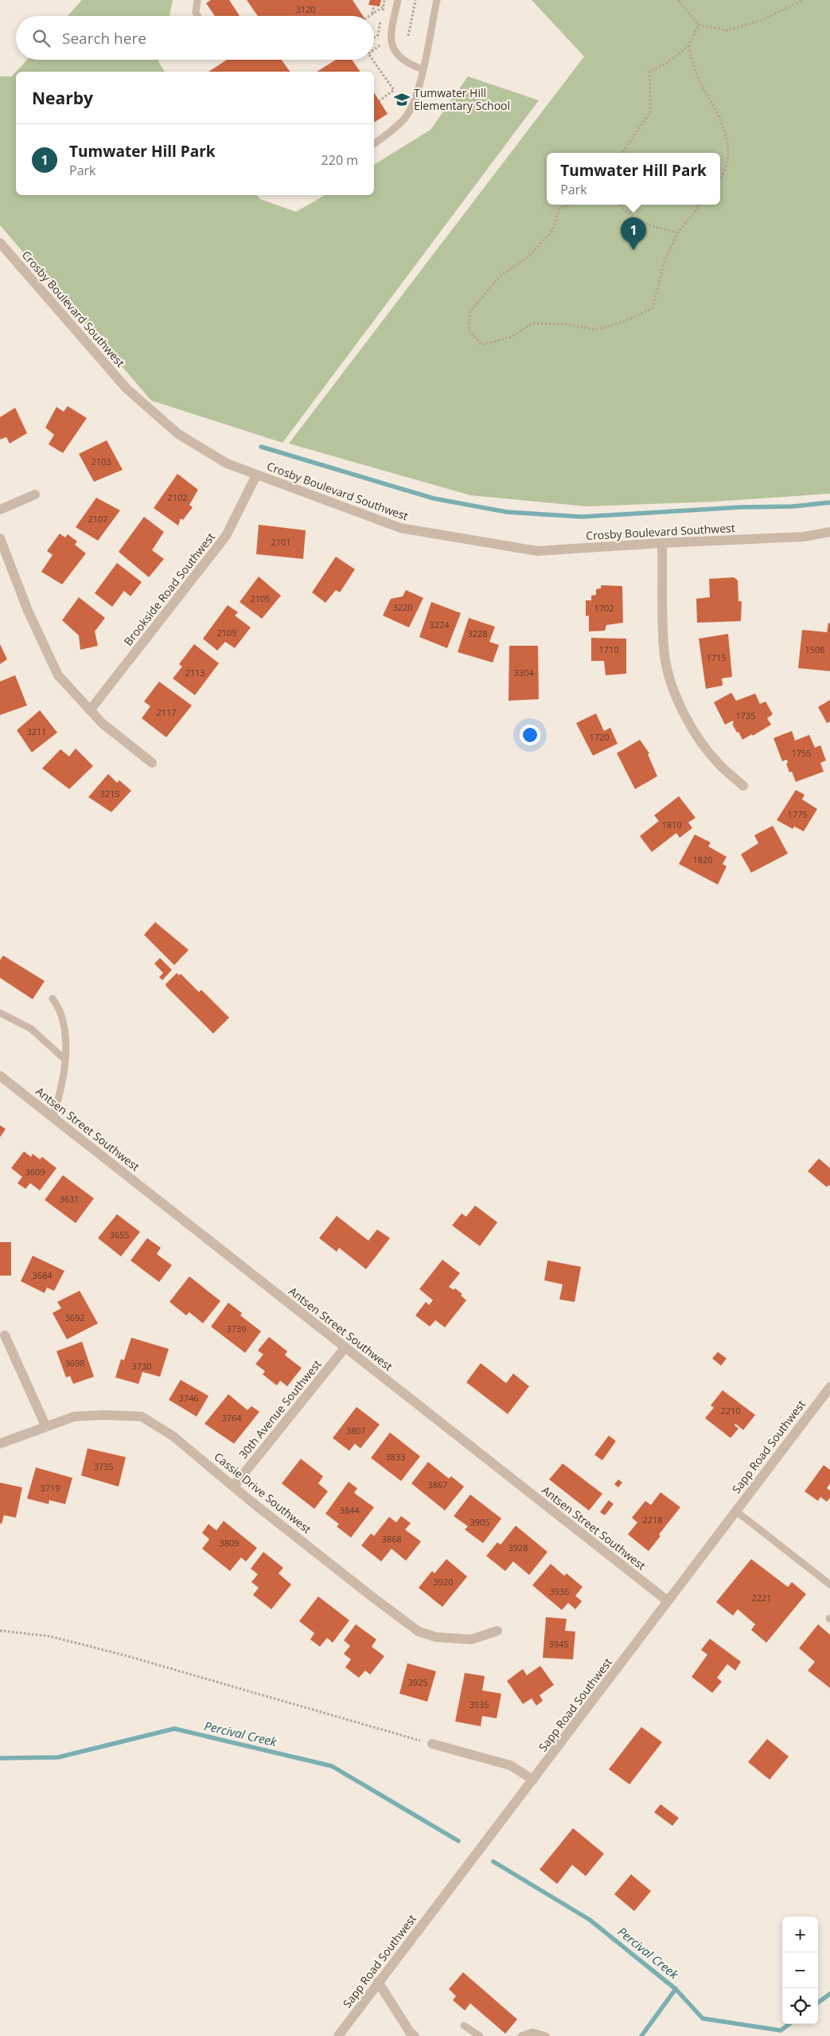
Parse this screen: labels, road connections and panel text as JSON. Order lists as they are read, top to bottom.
{
  "streets": {
    "street": [
      "Crosby Boulevard Southwest",
      "Brookside Road Southwest",
      "Antsen Street Southwest",
      "30th Avenue Southwest",
      "Sapp Road Southwest",
      "Cassie Drive Southwest"
    ]
  },
  "crossings": [
    ["Crosby Boulevard Southwest", "Brookside Road Southwest"],
    ["Antsen Street Southwest", "30th Avenue Southwest"],
    ["Antsen Street Southwest", "Sapp Road Southwest"],
    ["30th Avenue Southwest", "Cassie Drive Southwest"]
  ],
  "water": ["Percival Creek"],
  "places": {
    "school or university": ["Tumwater Hill Elementary School"]
  },
  "house_numbers": [
    "3120",
    "2103",
    "2102",
    "2107",
    "2101",
    "2105",
    "3220",
    "1702",
    "3224",
    "2109",
    "3228",
    "1710",
    "1506",
    "1715",
    "2113",
    "3304",
    "2117",
    "1735",
    "3211",
    "1720",
    "1755",
    "3215",
    "1775",
    "1810",
    "1820",
    "3609",
    "3631",
    "3655",
    "3684",
    "3692",
    "3739",
    "3698",
    "3730",
    "3746",
    "2210",
    "3764",
    "3807",
    "3833",
    "3735",
    "3867",
    "3719",
    "3844",
    "2218",
    "3905",
    "3868",
    "3809",
    "3928",
    "3920",
    "3936",
    "2221",
    "3945",
    "3925",
    "3935"
  ],
  "page": {
    "search": "Search here",
    "heading": "Nearby",
    "list": [
      {
        "mark": "1",
        "name": "Tumwater Hill Park",
        "note": "Park",
        "value": "220 m"
      }
    ],
    "popup": ["Tumwater Hill Park", "Park"],
    "pins": "1",
    "map_buttons": ["+", "−"]
  }
}
